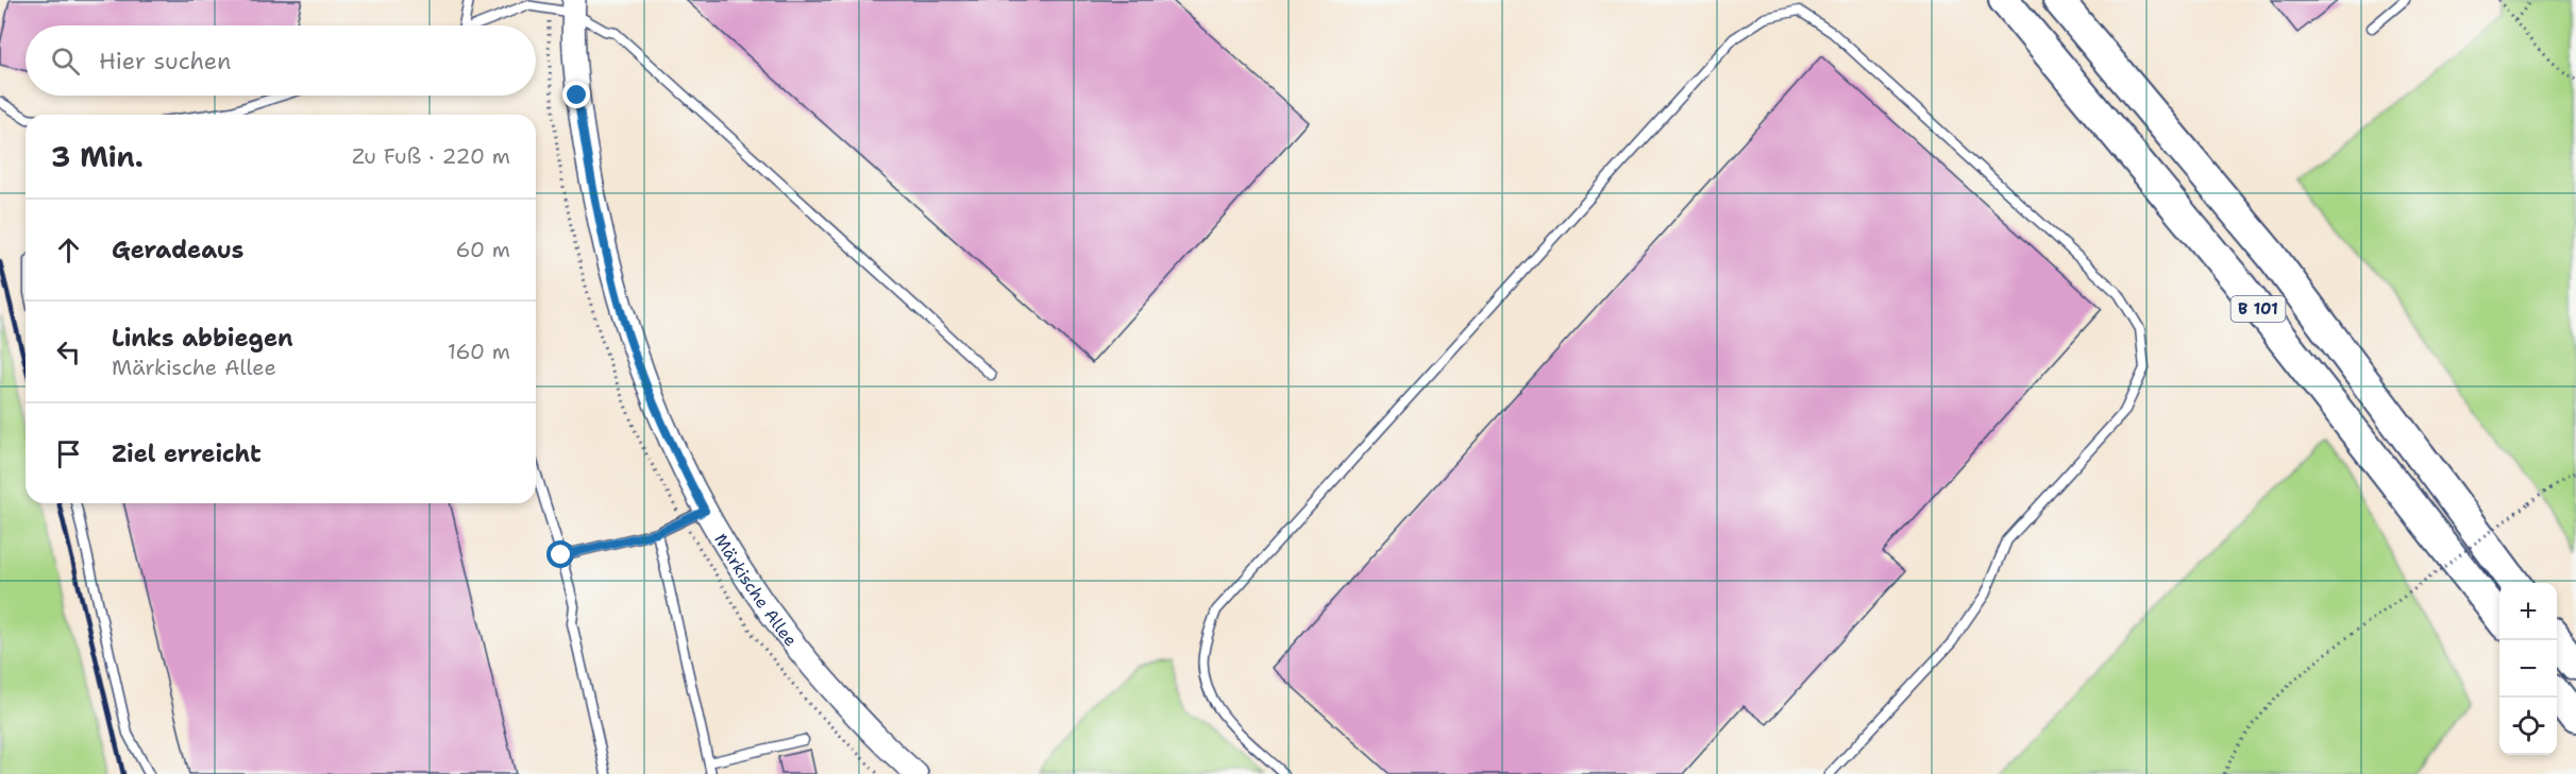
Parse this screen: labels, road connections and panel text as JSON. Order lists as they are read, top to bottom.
{
  "streets": {
    "highway": ["B 101"],
    "street": ["Märkische Allee"]
  },
  "page": {
    "search": "Hier suchen",
    "heading": ["3 Min.", "Zu Fuß · 220 m"],
    "list": [
      ["Geradeaus", "60 m"],
      ["Links abbiegen", "Märkische Allee", "160 m"],
      "Ziel erreicht"
    ],
    "map_buttons": ["+", "−"]
  }
}
